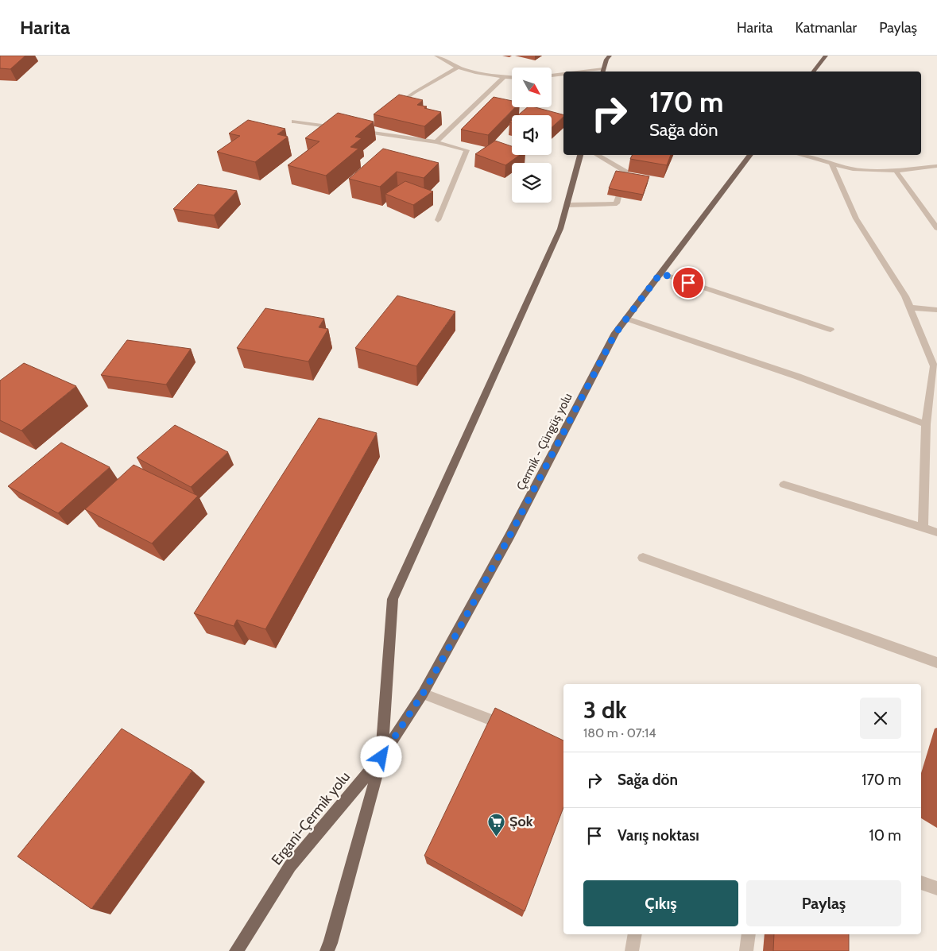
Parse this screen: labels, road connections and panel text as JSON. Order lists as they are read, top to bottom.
{
  "streets": {
    "main road": ["Çermik - Çüngüş yolu", "Ergani-Çermik yolu"]
  },
  "crossings": [
    ["Çermik - Çüngüş yolu", "Ergani-Çermik yolu"]
  ],
  "places": {
    "supermarket": ["Şok"]
  },
  "north": "bottom right",
  "page": {
    "header": "Harita",
    "nav": ["Harita", "Katmanlar", "Paylaş"],
    "turn": ["170 m", "Sağa dön"],
    "heading": ["3 dk", "180 m · 07:14"],
    "list": [
      {
        "name": "Sağa dön",
        "value": "170 m"
      },
      {
        "name": "Varış noktası",
        "value": "10 m"
      }
    ],
    "buttons": ["Çıkış", "Paylaş"]
  }
}
